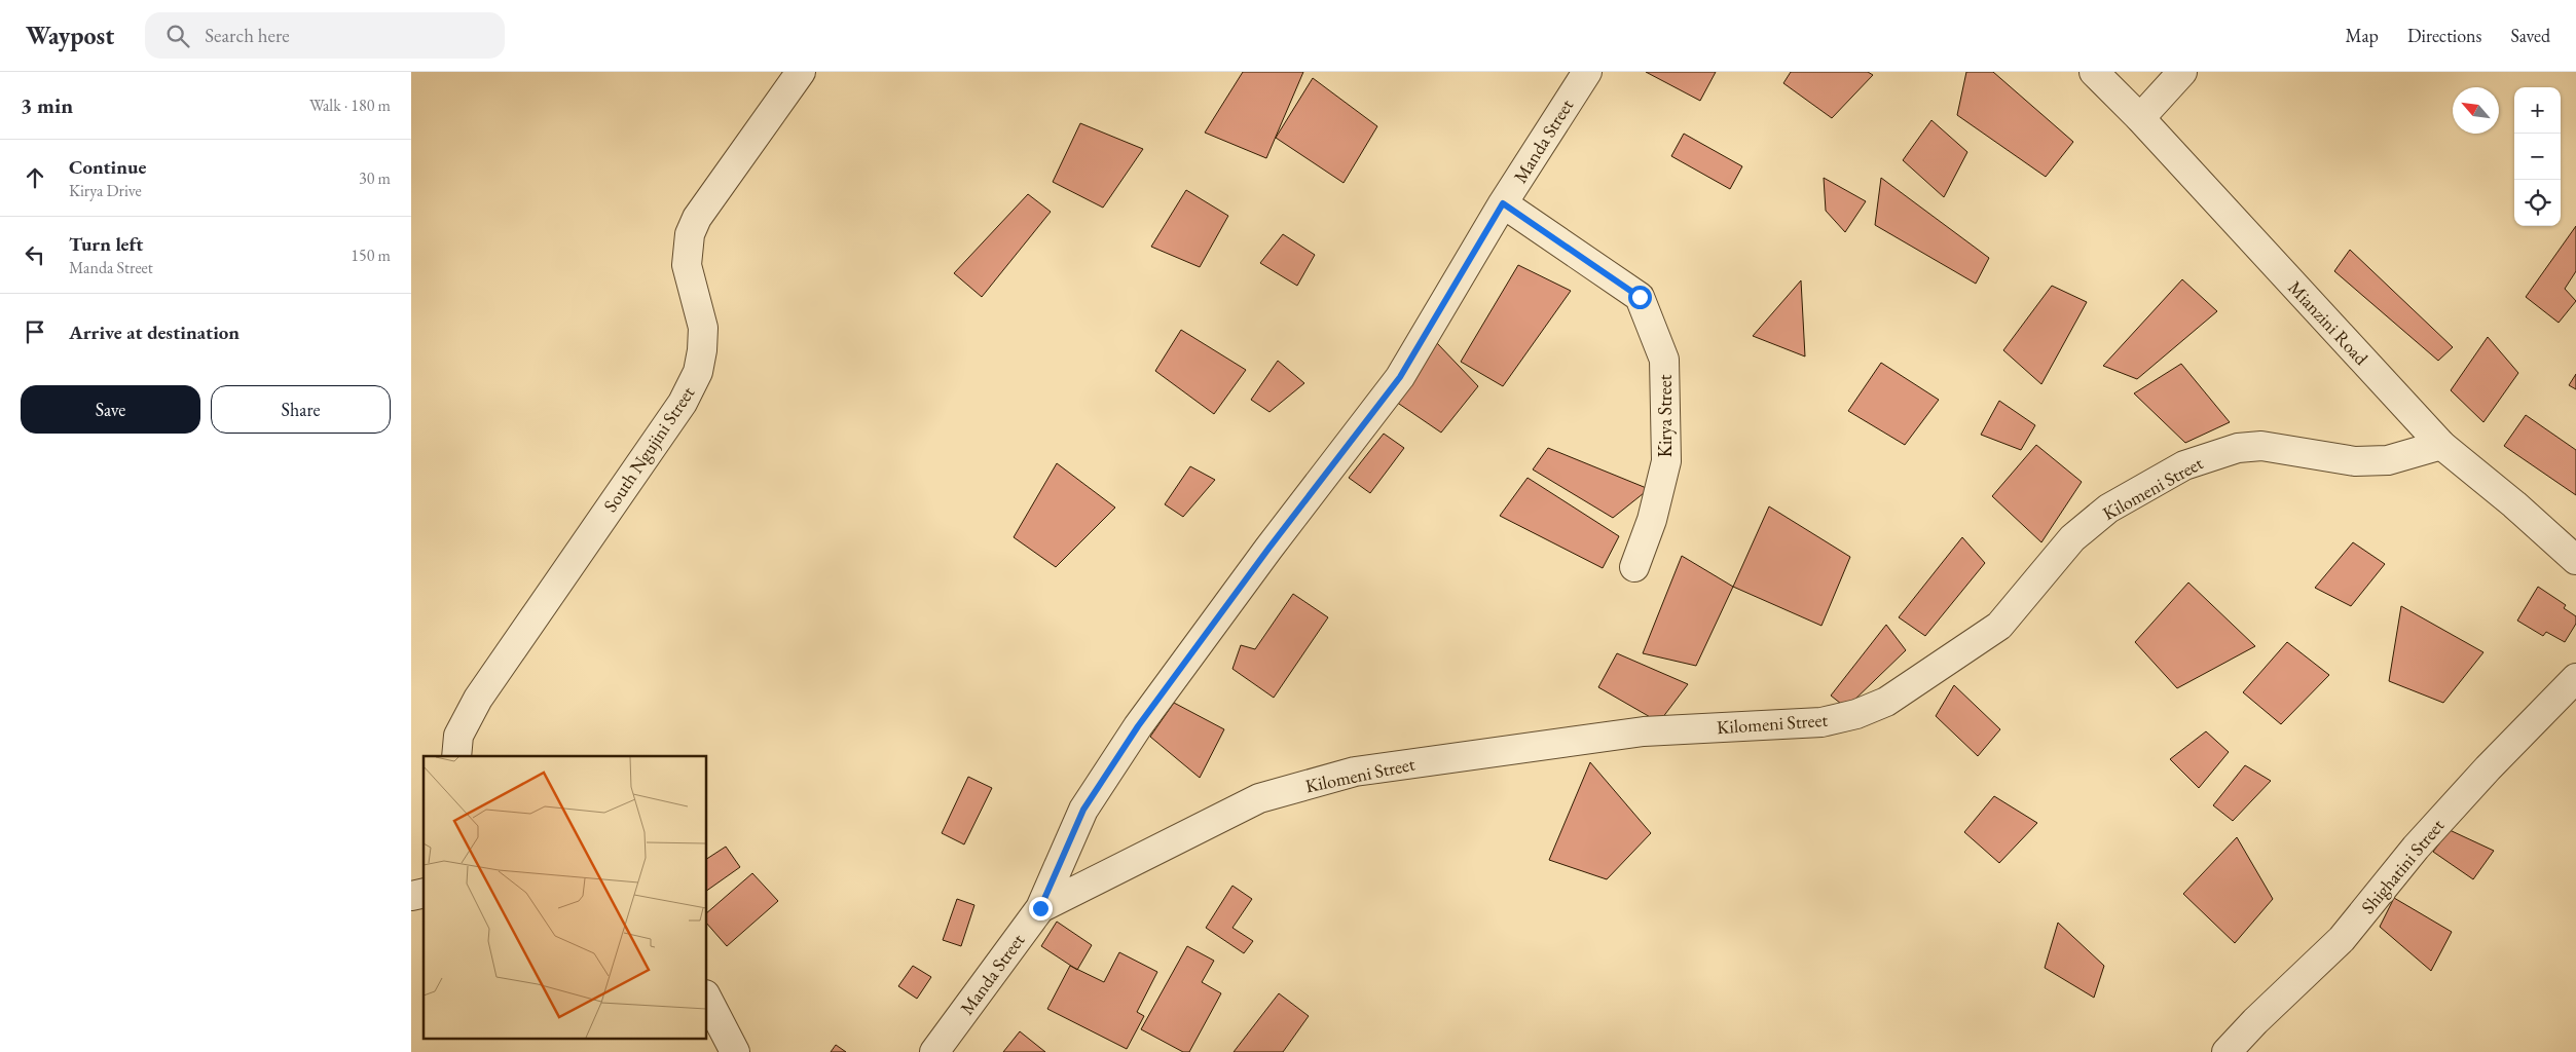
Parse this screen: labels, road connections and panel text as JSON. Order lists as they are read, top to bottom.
{
  "streets": {
    "street": [
      "Manda Street",
      "Mianzini Road",
      "Kirya Street",
      "South Ngujini Street",
      "Kilomeni Street",
      "Shighatini Street"
    ]
  },
  "crossings": [
    ["Manda Street", "Kirya Street"],
    ["Manda Street", "Kilomeni Street"],
    ["Mianzini Road", "Kilomeni Street"]
  ],
  "north": "top left",
  "page": {
    "header": "Waypost",
    "search": "Search here",
    "nav": ["Map", "Directions", "Saved"],
    "heading": ["3 min", "Walk · 180 m"],
    "map_buttons": ["+", "−"],
    "list": [
      ["Continue", "Kirya Drive", "30 m"],
      ["Turn left", "Manda Street", "150 m"],
      "Arrive at destination"
    ],
    "buttons": ["Save", "Share"]
  }
}
